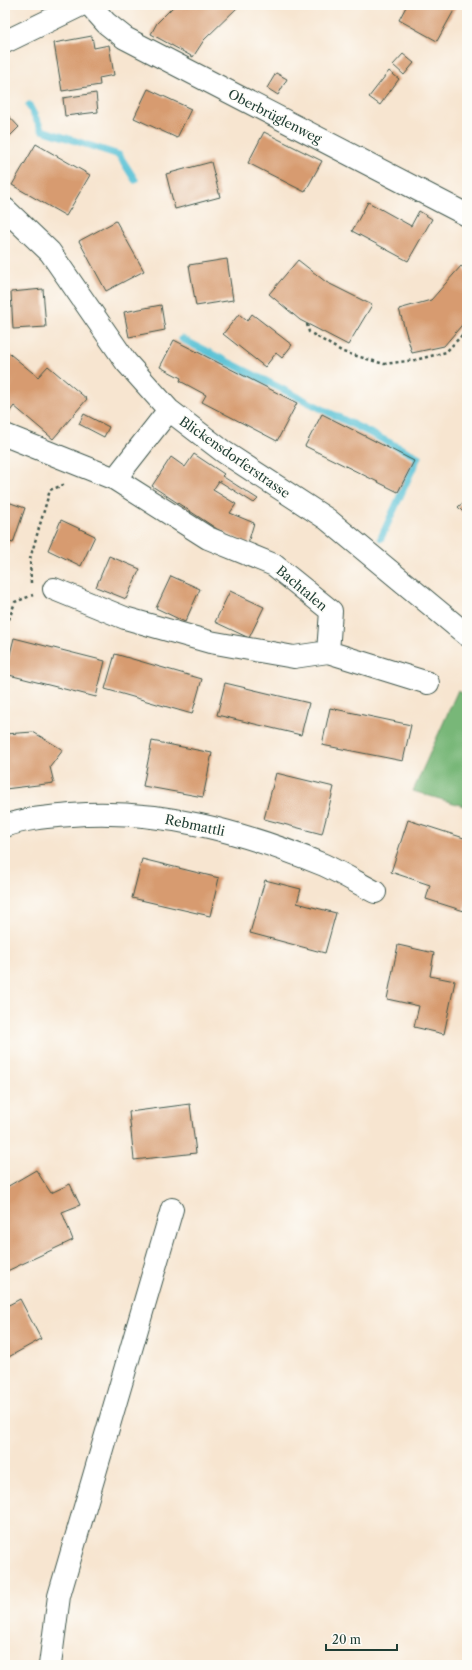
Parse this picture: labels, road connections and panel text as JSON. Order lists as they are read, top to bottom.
{
  "streets": {
    "street": [
      "Oberbrüglenweg",
      "Blickensdorferstrasse",
      "Bachtalen",
      "Rebmattli"
    ]
  },
  "scale_bar": "20 m"
}
